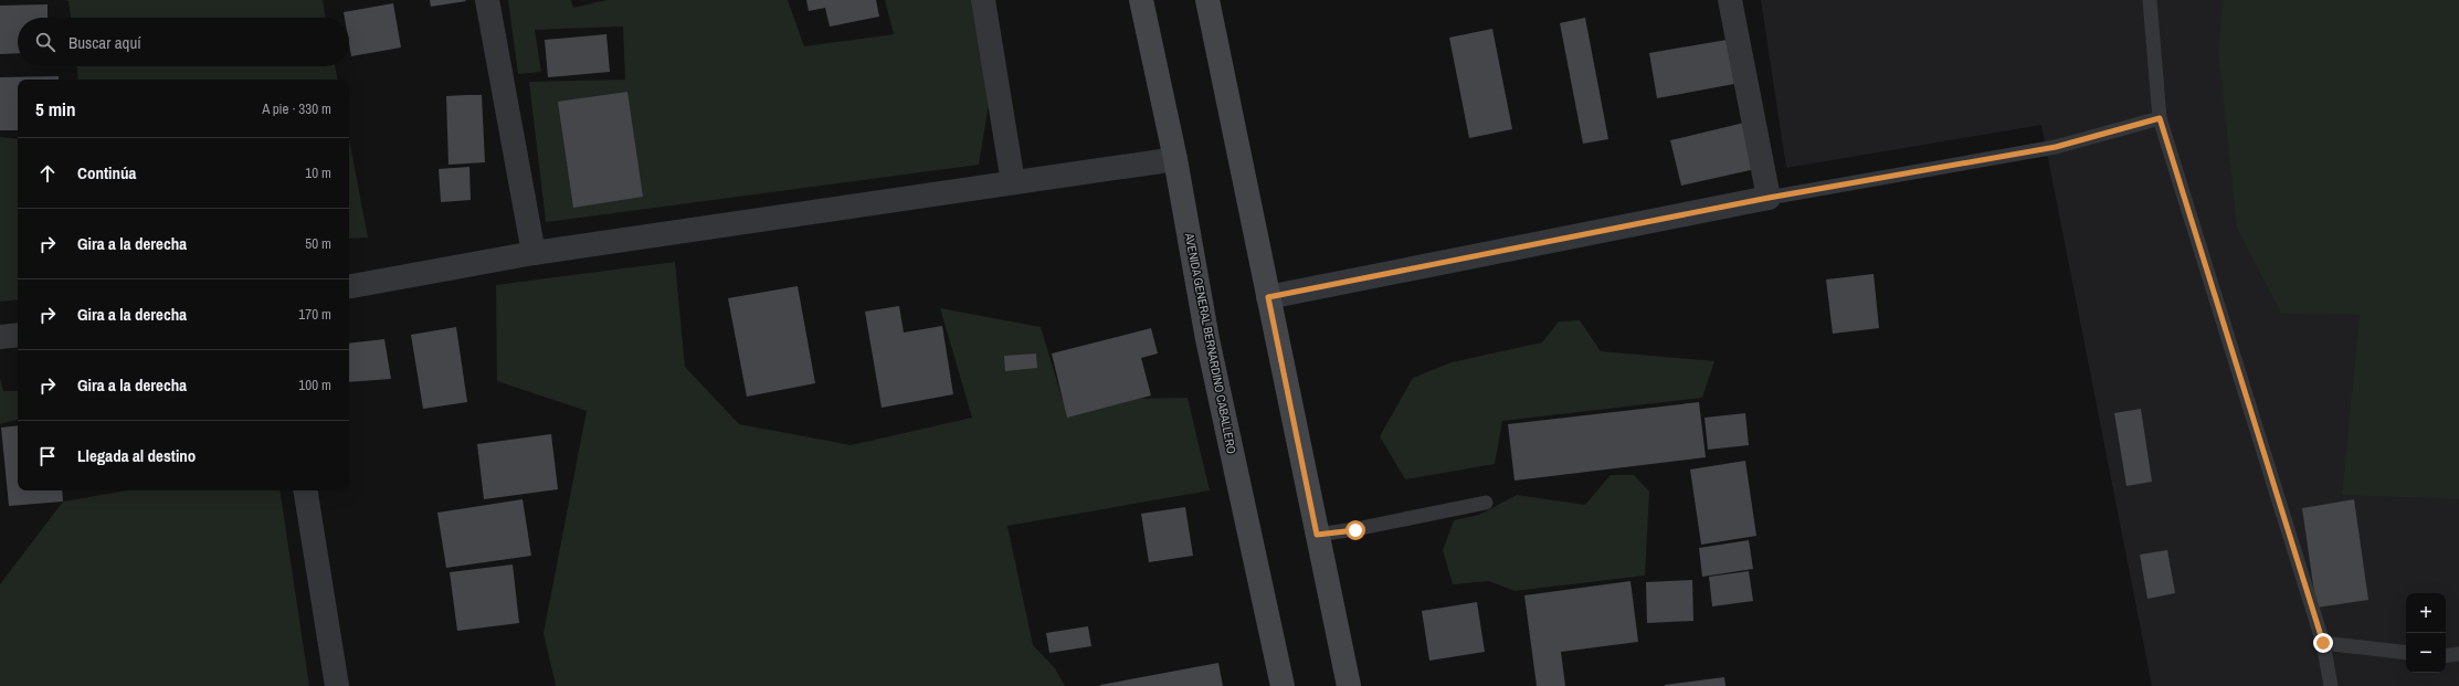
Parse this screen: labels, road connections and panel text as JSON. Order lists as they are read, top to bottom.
{
  "streets": {
    "main road": ["AVENIDA GENERAL BERNARDINO CABALLERO"]
  },
  "page": {
    "search": "Buscar aquí",
    "heading": ["5 min", "A pie · 330 m"],
    "list": [
      ["Continúa", "10 m"],
      ["Gira a la derecha", "50 m"],
      ["Gira a la derecha", "170 m"],
      ["Gira a la derecha", "100 m"],
      "Llegada al destino"
    ],
    "map_buttons": ["+", "−"]
  }
}
